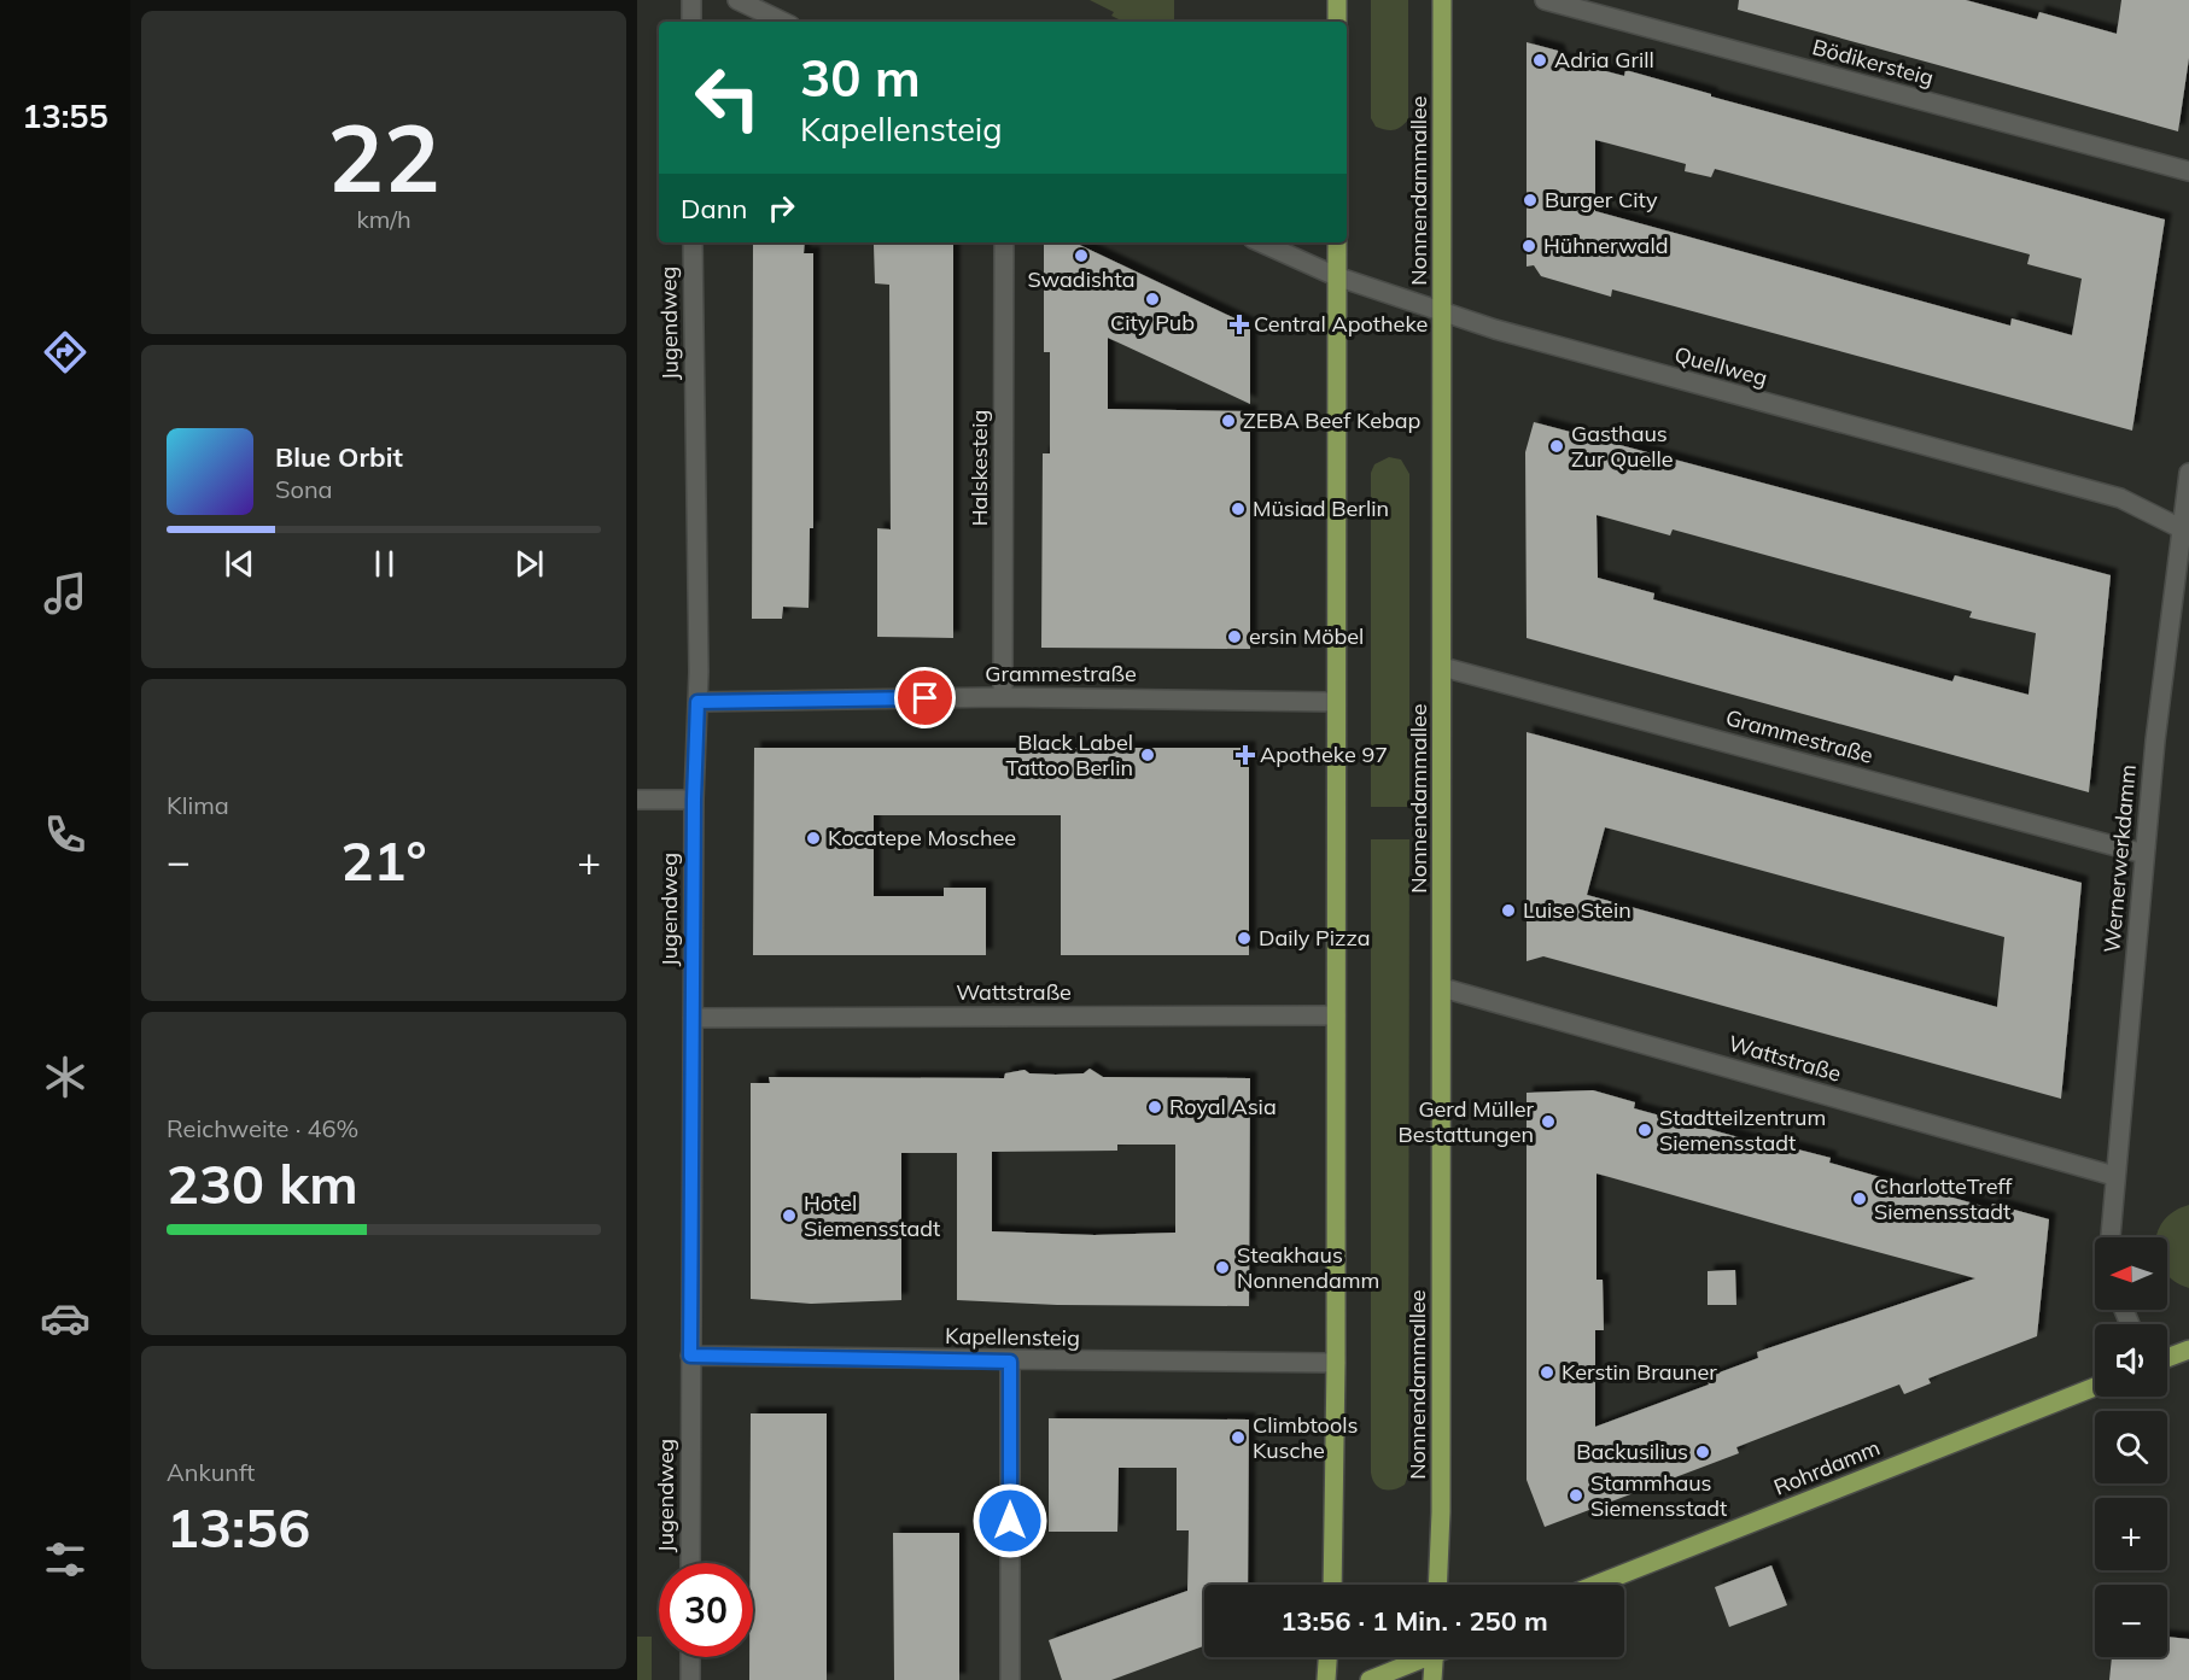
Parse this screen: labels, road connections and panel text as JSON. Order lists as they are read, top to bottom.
{
  "streets": {
    "main road": ["Nonnendammallee", "Rohrdamm"],
    "street": [
      "Bödikersteig",
      "Jugendweg",
      "Quellweg",
      "Halskesteig",
      "Grammestraße",
      "Wernerwerkdamm",
      "Wattstraße",
      "Kapellensteig"
    ]
  },
  "crossings": [
    ["Nonnendammallee", "Quellweg"],
    ["Nonnendammallee", "Grammestraße"],
    ["Nonnendammallee", "Wattstraße"],
    ["Jugendweg", "Grammestraße"],
    ["Jugendweg", "Wattstraße"],
    ["Jugendweg", "Kapellensteig"],
    ["Quellweg", "Wernerwerkdamm"],
    ["Halskesteig", "Grammestraße"],
    ["Grammestraße", "Wernerwerkdamm"],
    ["Wernerwerkdamm", "Wattstraße"]
  ],
  "places": {
    "other": [
      "Adria Grill",
      "Burger City",
      "Hühnerwald",
      "Swadishta",
      "City Pub",
      "ZEBA Beef Kebap",
      "Gasthaus Zur Quelle",
      "Müsiad Berlin",
      "ersin Möbel",
      "Black Label Tattoo Berlin",
      "Kocatepe Moschee",
      "Luise Stein",
      "Daily Pizza",
      "Royal Asia",
      "Gerd Müller Bestattungen",
      "Stadtteilzentrum Siemensstadt",
      "CharlotteTreff Siemensstadt",
      "Hotel Siemensstadt",
      "Steakhaus Nonnendamm",
      "Kerstin Brauner",
      "Climbtools Kusche",
      "Backusilius",
      "Stammhaus Siemensstadt"
    ],
    "health": ["Central Apotheke", "Apotheke 97"]
  },
  "north": "left",
  "page": {
    "tabs": "13:55",
    "tile": [
      ["22", "km/h"],
      "Klima",
      ["Reichweite · 46%", "230 km"],
      ["Ankunft", "13:56"]
    ],
    "turn": ["30 m", "Kapellensteig"],
    "then": "Dann",
    "song": ["Blue Orbit", "Sona"],
    "heat": ["−", "21°", "+"],
    "map_buttons": ["+", "−"],
    "limit": "30",
    "trip": "13:56 · 1 Min. · 250 m"
  }
}
